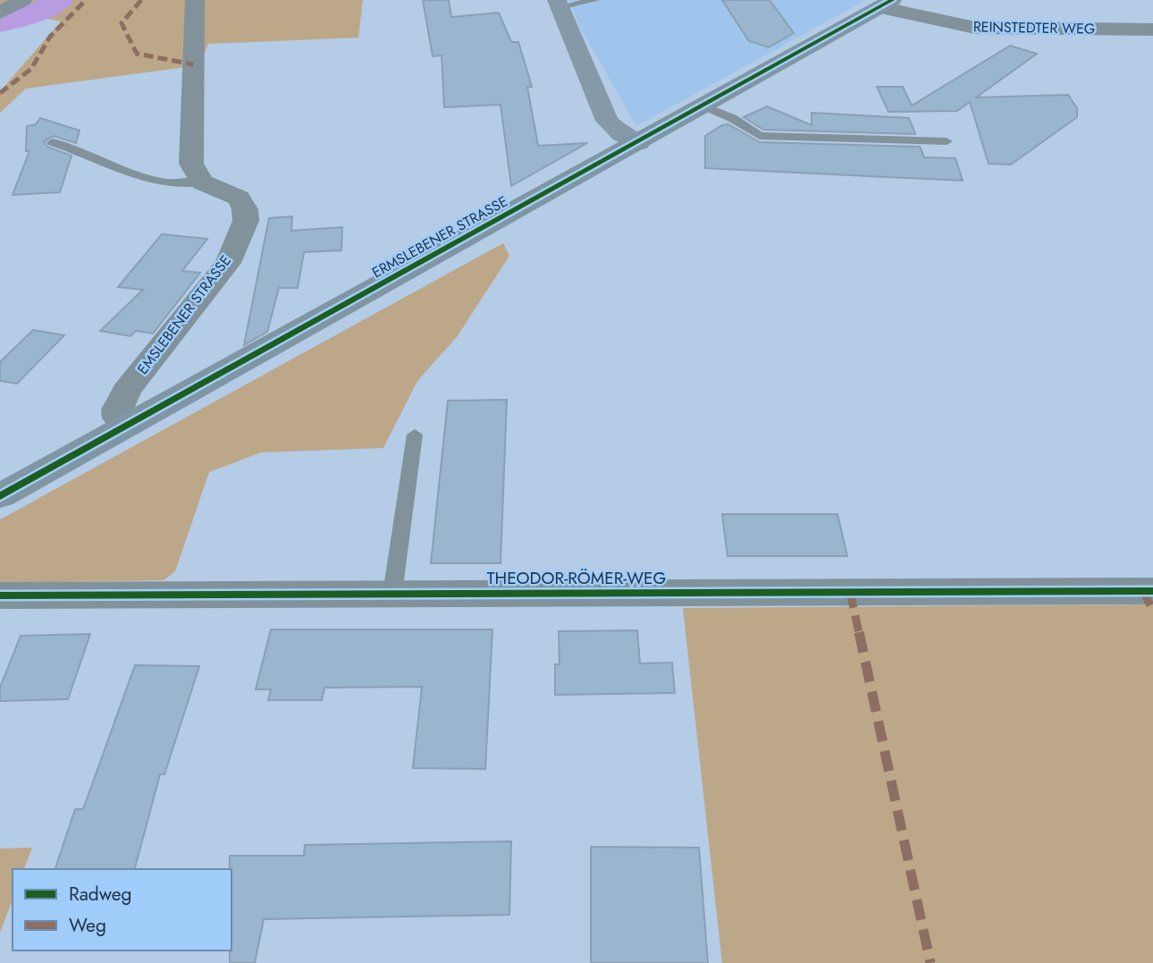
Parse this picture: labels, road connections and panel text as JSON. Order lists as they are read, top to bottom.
{
  "streets": {
    "main road": ["ERMSLEBENER STRASSE"],
    "street": ["REINSTEDTER WEG", "EMSLEBENER STRASSE", "THEODOR-RÖMER-WEG"]
  },
  "crossings": [
    ["REINSTEDTER WEG", "ERMSLEBENER STRASSE"],
    ["ERMSLEBENER STRASSE", "EMSLEBENER STRASSE"]
  ],
  "legend": ["Radweg", "Weg"]
}
